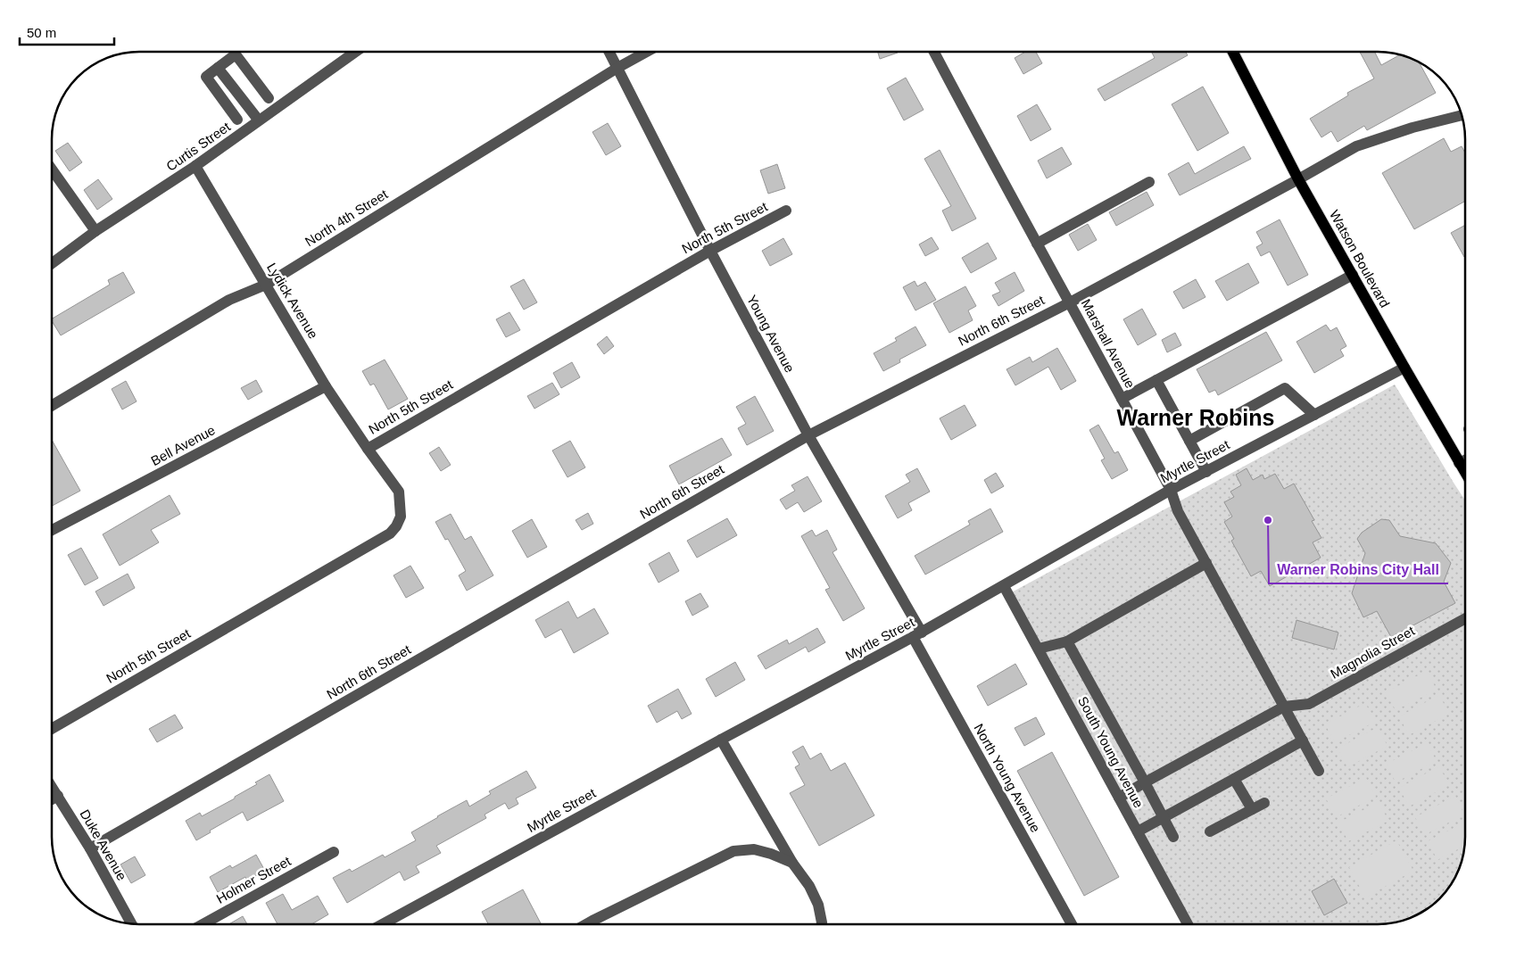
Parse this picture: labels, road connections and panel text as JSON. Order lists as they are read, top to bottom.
{
  "streets": {
    "main road": ["Watson Boulevard"],
    "street": [
      "Curtis Street",
      "North 4th Street",
      "North 5th Street",
      "Lydick Avenue",
      "North 6th Street",
      "Young Avenue",
      "Marshall Avenue",
      "Bell Avenue",
      "Myrtle Street",
      "Magnolia Street",
      "South Young Avenue",
      "North Young Avenue",
      "Duke Avenue",
      "Holmer Street"
    ]
  },
  "crossings": [
    ["Curtis Street", "Lydick Avenue"],
    ["North 4th Street", "Lydick Avenue"],
    ["North 4th Street", "Young Avenue"],
    ["North 5th Street", "Lydick Avenue"],
    ["North 5th Street", "Young Avenue"],
    ["Watson Boulevard", "North 6th Street"],
    ["Watson Boulevard", "Myrtle Street"],
    ["Lydick Avenue", "Bell Avenue"],
    ["North 6th Street", "Young Avenue"],
    ["North 6th Street", "Marshall Avenue"],
    ["North 6th Street", "Duke Avenue"],
    ["Young Avenue", "Myrtle Street"],
    ["Young Avenue", "North Young Avenue"],
    ["Marshall Avenue", "Myrtle Street"],
    ["Marshall Avenue", "Magnolia Street"],
    ["Myrtle Street", "South Young Avenue"],
    ["Myrtle Street", "North Young Avenue"]
  ],
  "districts": ["Warner Robins"],
  "places": ["Warner Robins City Hall"],
  "scale_bar": "50 m"
}
